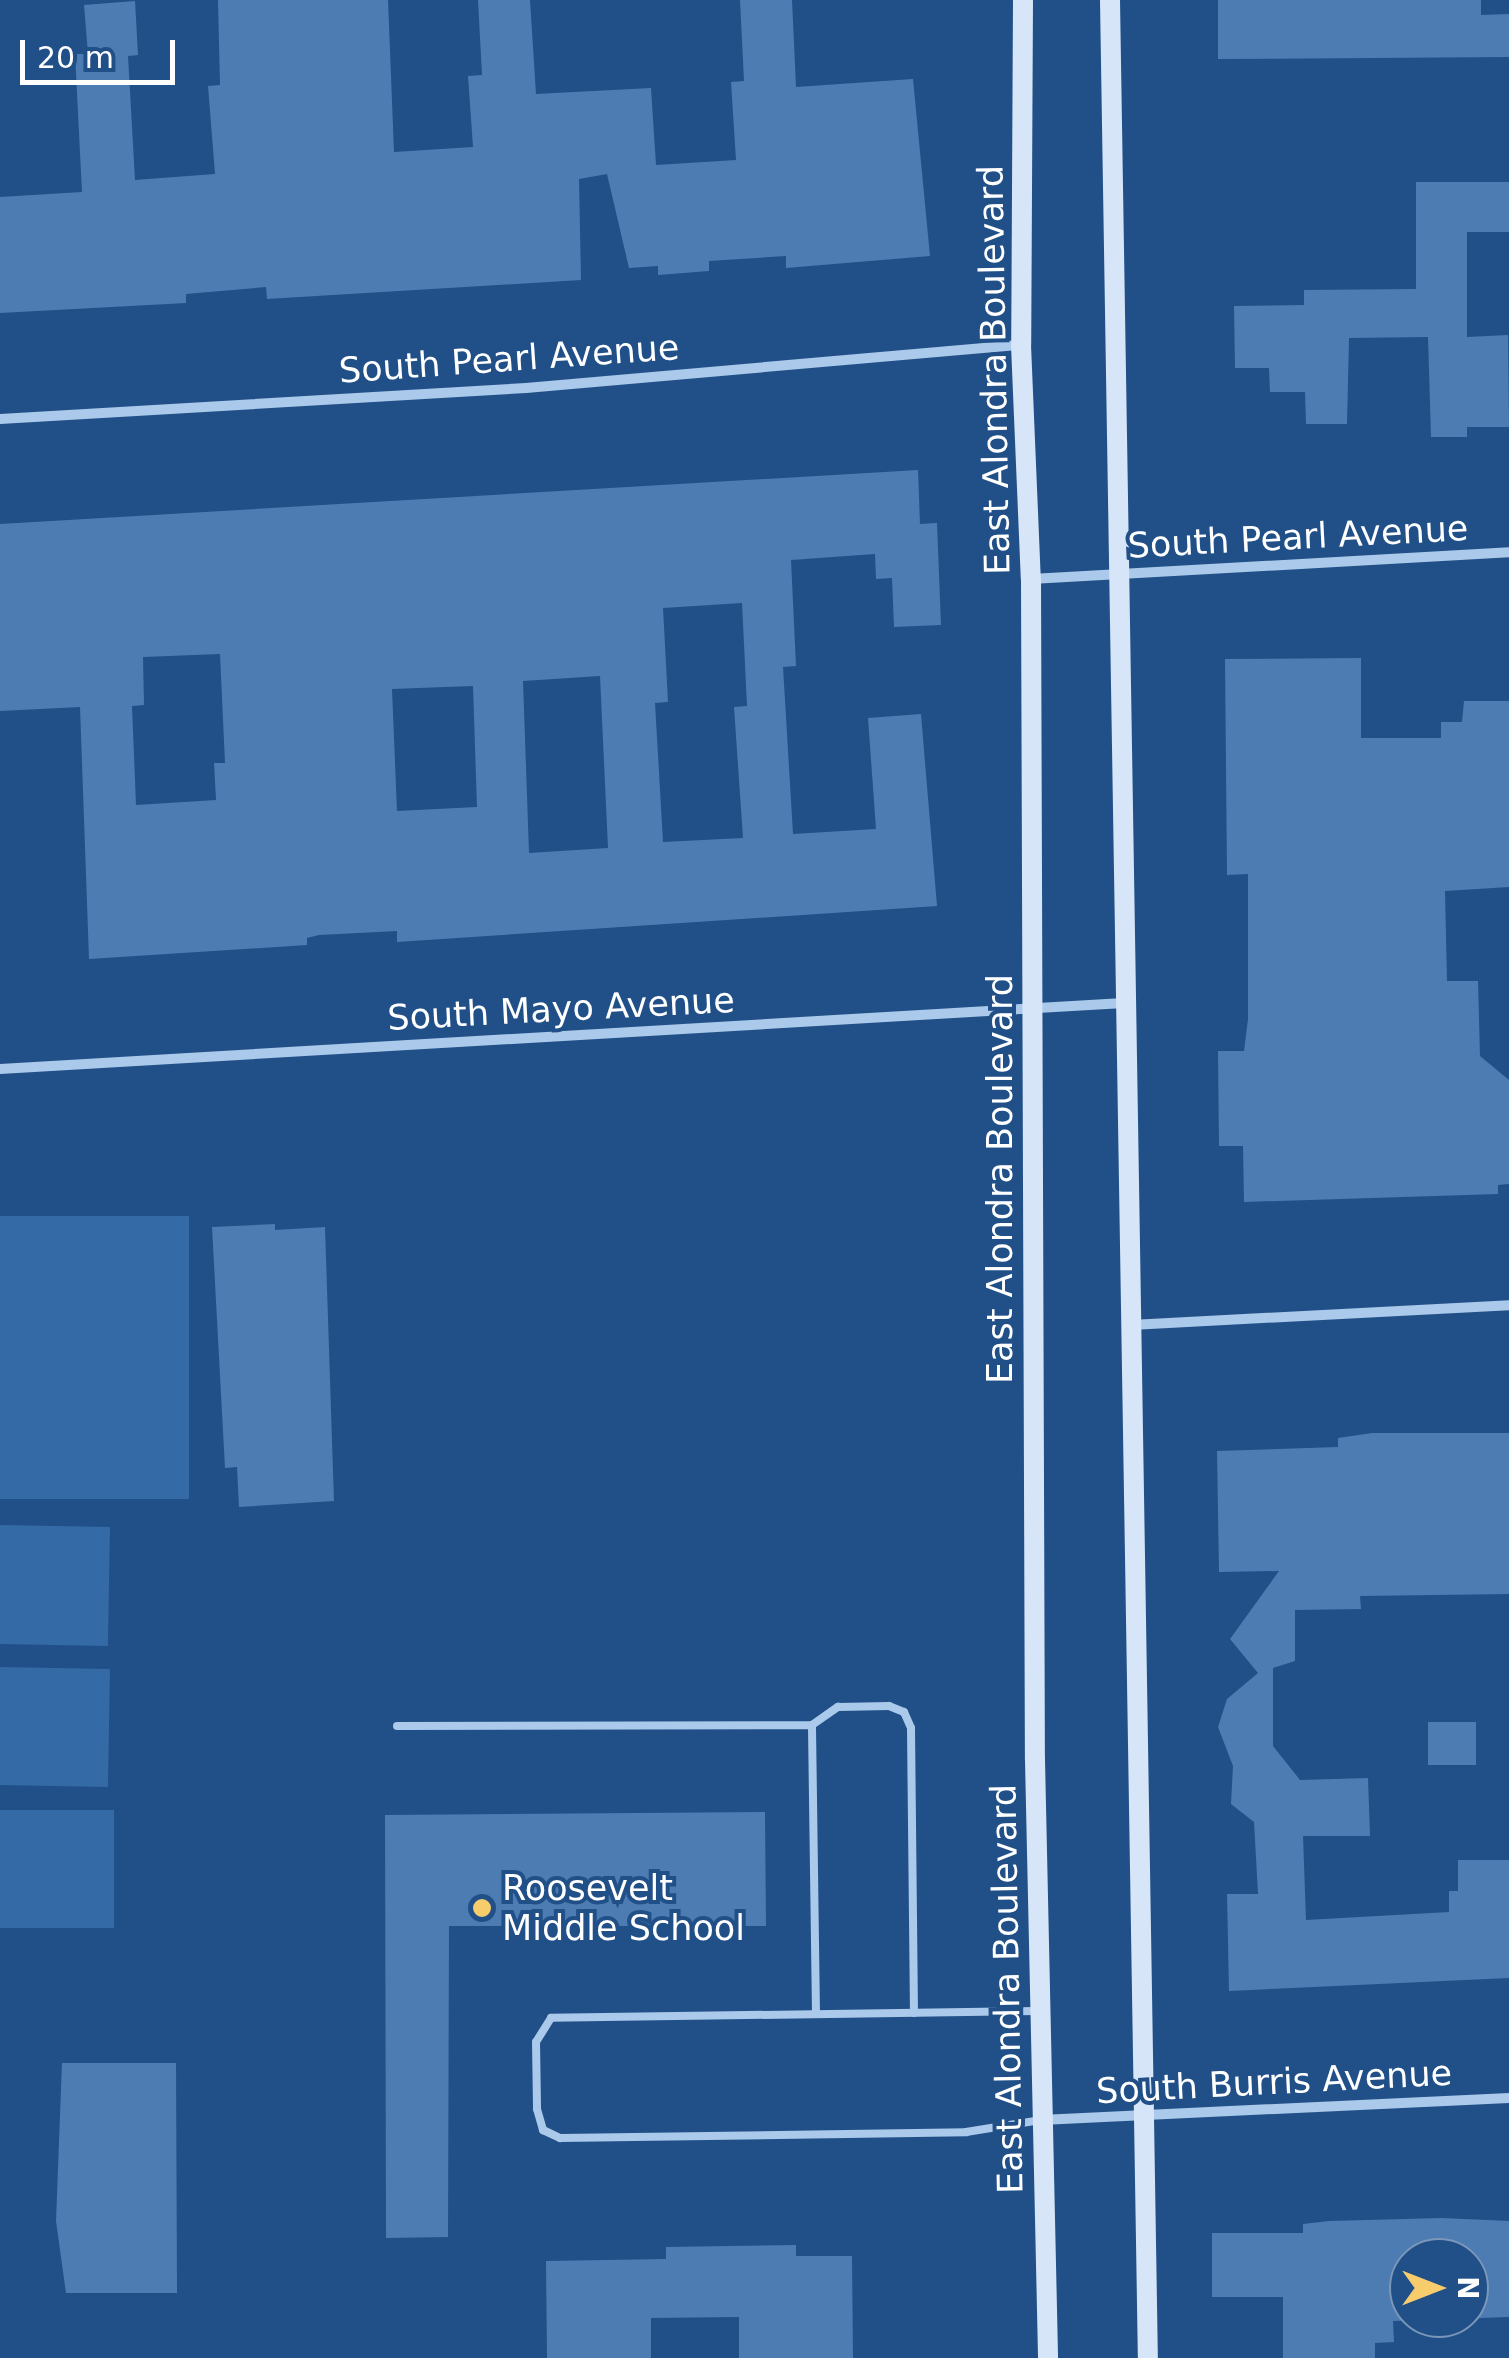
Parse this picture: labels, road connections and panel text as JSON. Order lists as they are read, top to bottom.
{
  "streets": {
    "main road": ["East Alondra Boulevard"],
    "street": ["South Pearl Avenue", "South Mayo Avenue", "South Burris Avenue"]
  },
  "crossings": [
    ["South Pearl Avenue", "East Alondra Boulevard"],
    ["East Alondra Boulevard", "South Mayo Avenue"],
    ["East Alondra Boulevard", "South Burris Avenue"]
  ],
  "places": ["Roosevelt Middle School"],
  "scale_bar": "20 m",
  "north": "right"
}
